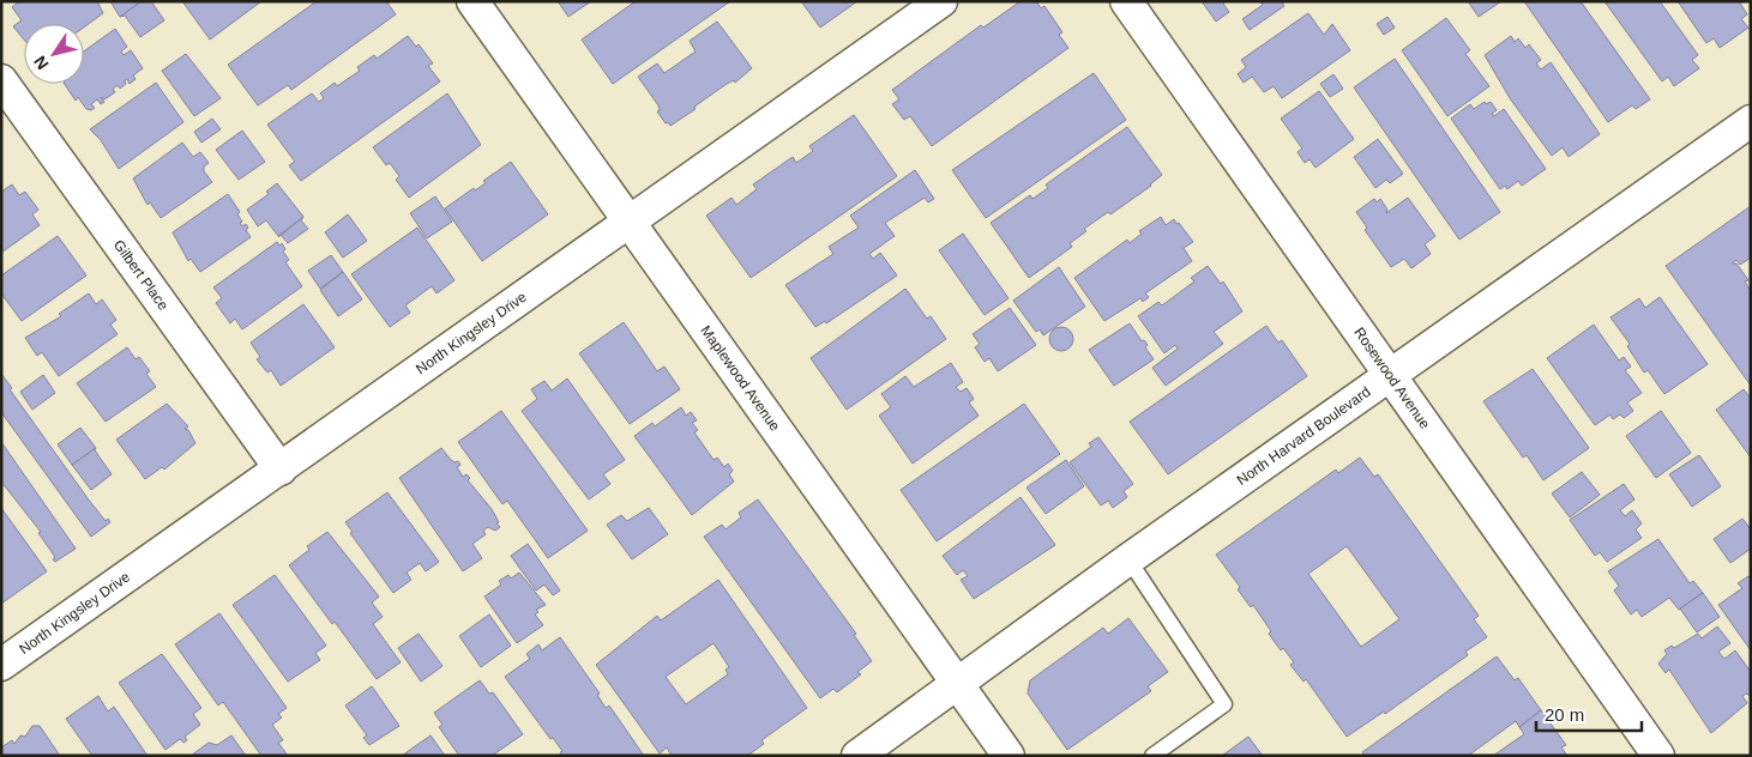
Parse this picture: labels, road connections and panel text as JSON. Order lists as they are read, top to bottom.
{
  "streets": {
    "street": [
      "Gilbert Place",
      "North Kingsley Drive",
      "Maplewood Avenue",
      "Rosewood Avenue",
      "North Harvard Boulevard"
    ]
  },
  "crossings": [
    ["Gilbert Place", "North Kingsley Drive"],
    ["North Kingsley Drive", "Maplewood Avenue"],
    ["Maplewood Avenue", "North Harvard Boulevard"],
    ["Rosewood Avenue", "North Harvard Boulevard"]
  ],
  "scale_bar": "20 m",
  "north": "bottom left"
}
